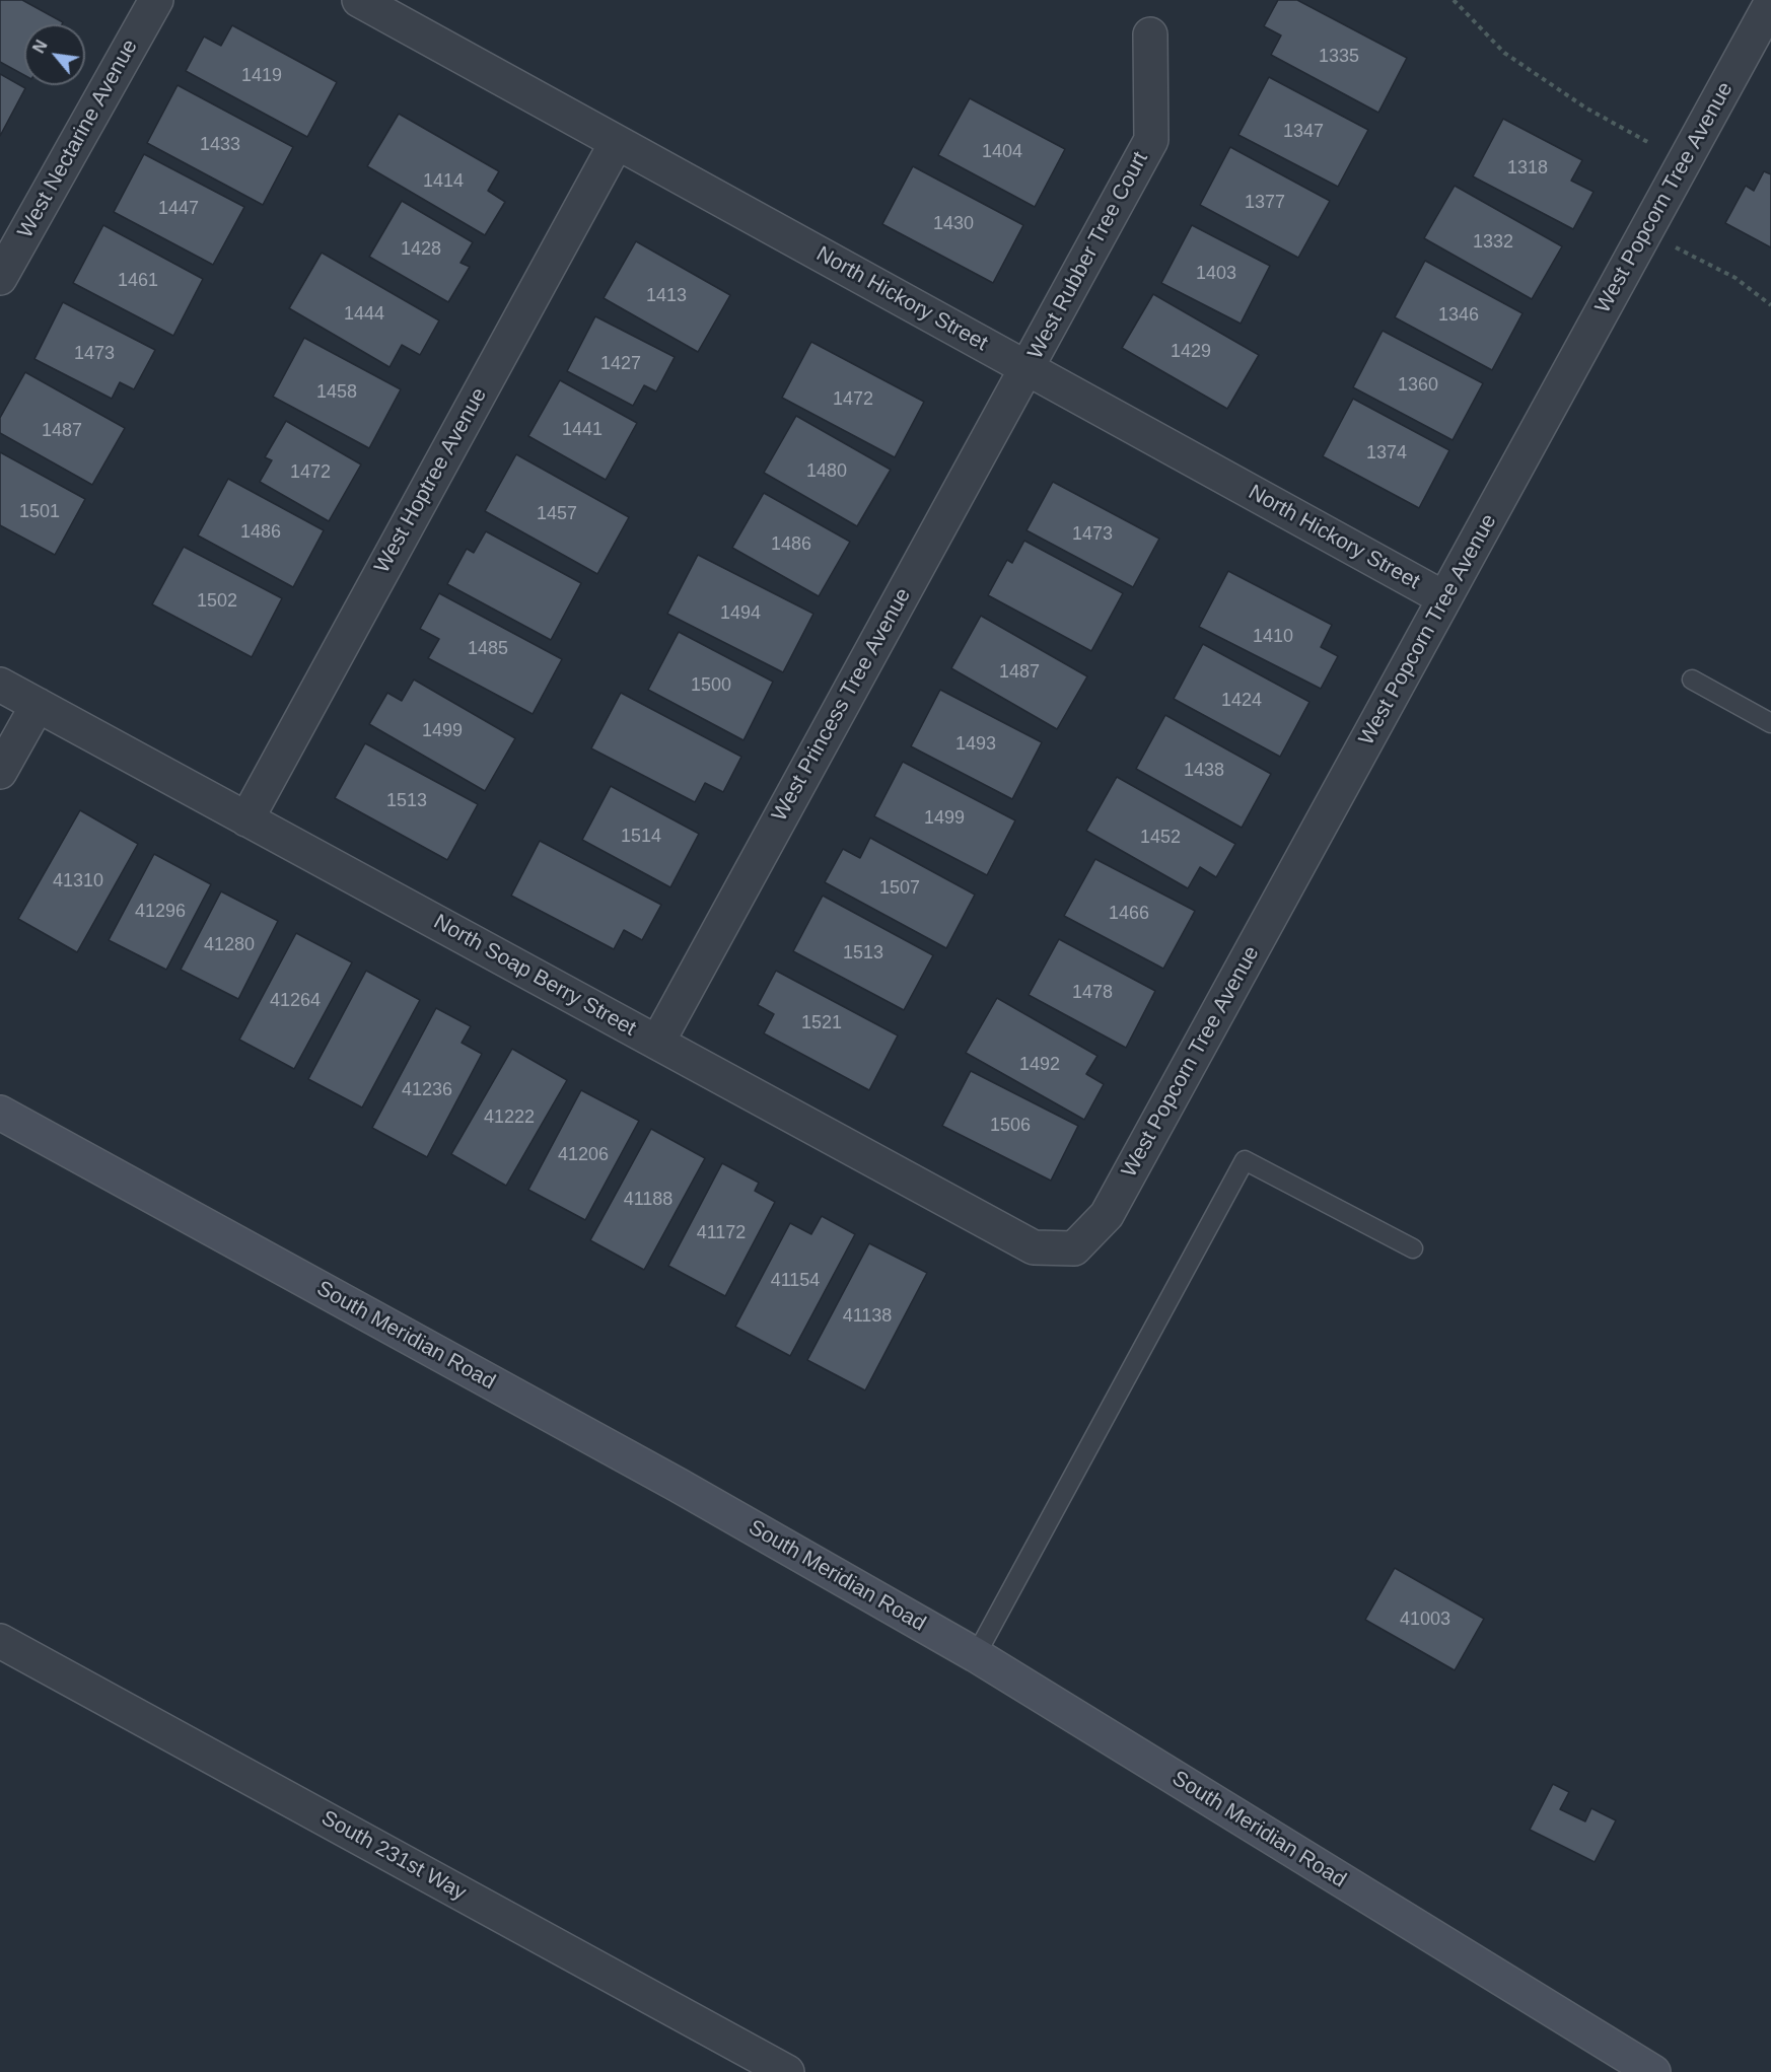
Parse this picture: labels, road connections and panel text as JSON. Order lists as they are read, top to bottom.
{
  "streets": {
    "street": [
      "West Nectarine Avenue",
      "West Popcorn Tree Avenue",
      "West Rubber Tree Court",
      "North Hickory Street",
      "West Hoptree Avenue",
      "West Princess Tree Avenue",
      "North Soap Berry Street",
      "South Meridian Road",
      "South 231st Way"
    ]
  },
  "crossings": [
    ["West Popcorn Tree Avenue", "North Hickory Street"],
    ["West Popcorn Tree Avenue", "North Soap Berry Street"],
    ["West Rubber Tree Court", "North Hickory Street"],
    ["West Rubber Tree Court", "West Princess Tree Avenue"],
    ["North Hickory Street", "West Hoptree Avenue"],
    ["North Hickory Street", "West Princess Tree Avenue"],
    ["West Hoptree Avenue", "North Soap Berry Street"],
    ["West Princess Tree Avenue", "North Soap Berry Street"]
  ],
  "house_numbers": [
    "1335",
    "1419",
    "1347",
    "1433",
    "1404",
    "1318",
    "1414",
    "1377",
    "1447",
    "1430",
    "1332",
    "1428",
    "1403",
    "1461",
    "1413",
    "1444",
    "1346",
    "1429",
    "1473",
    "1427",
    "1360",
    "1458",
    "1472",
    "1441",
    "1487",
    "1374",
    "1480",
    "1472",
    "1501",
    "1457",
    "1486",
    "1473",
    "1486",
    "1502",
    "1494",
    "1410",
    "1485",
    "1487",
    "1500",
    "1424",
    "1499",
    "1493",
    "1438",
    "1513",
    "1499",
    "1514",
    "1452",
    "41310",
    "1507",
    "41296",
    "1466",
    "41280",
    "1513",
    "1478",
    "41264",
    "1521",
    "1492",
    "41236",
    "41222",
    "1506",
    "41206",
    "41188",
    "41172",
    "41154",
    "41138",
    "41003"
  ],
  "north": "top left"
}
